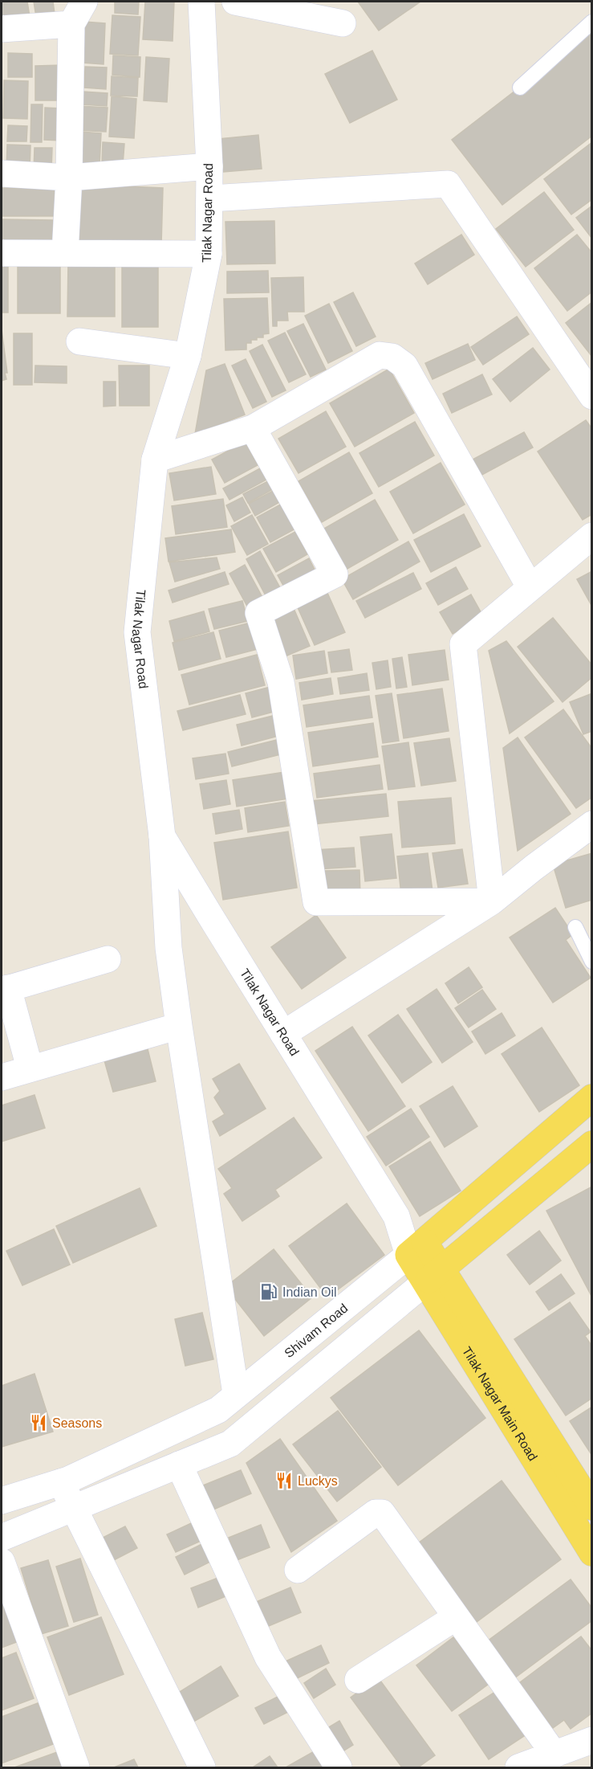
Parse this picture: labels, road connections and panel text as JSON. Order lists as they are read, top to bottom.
{
  "streets": {
    "main road": ["Shivam Road", "Tilak Nagar Main Road"],
    "street": ["Tilak Nagar Road"]
  },
  "crossings": [
    ["Tilak Nagar Road", "Shivam Road"],
    ["Tilak Nagar Road", "Tilak Nagar Main Road"],
    ["Shivam Road", "Tilak Nagar Main Road"]
  ],
  "places": {
    "fuel station": ["Indian Oil"],
    "restaurant": ["Seasons", "Luckys"]
  }
}
